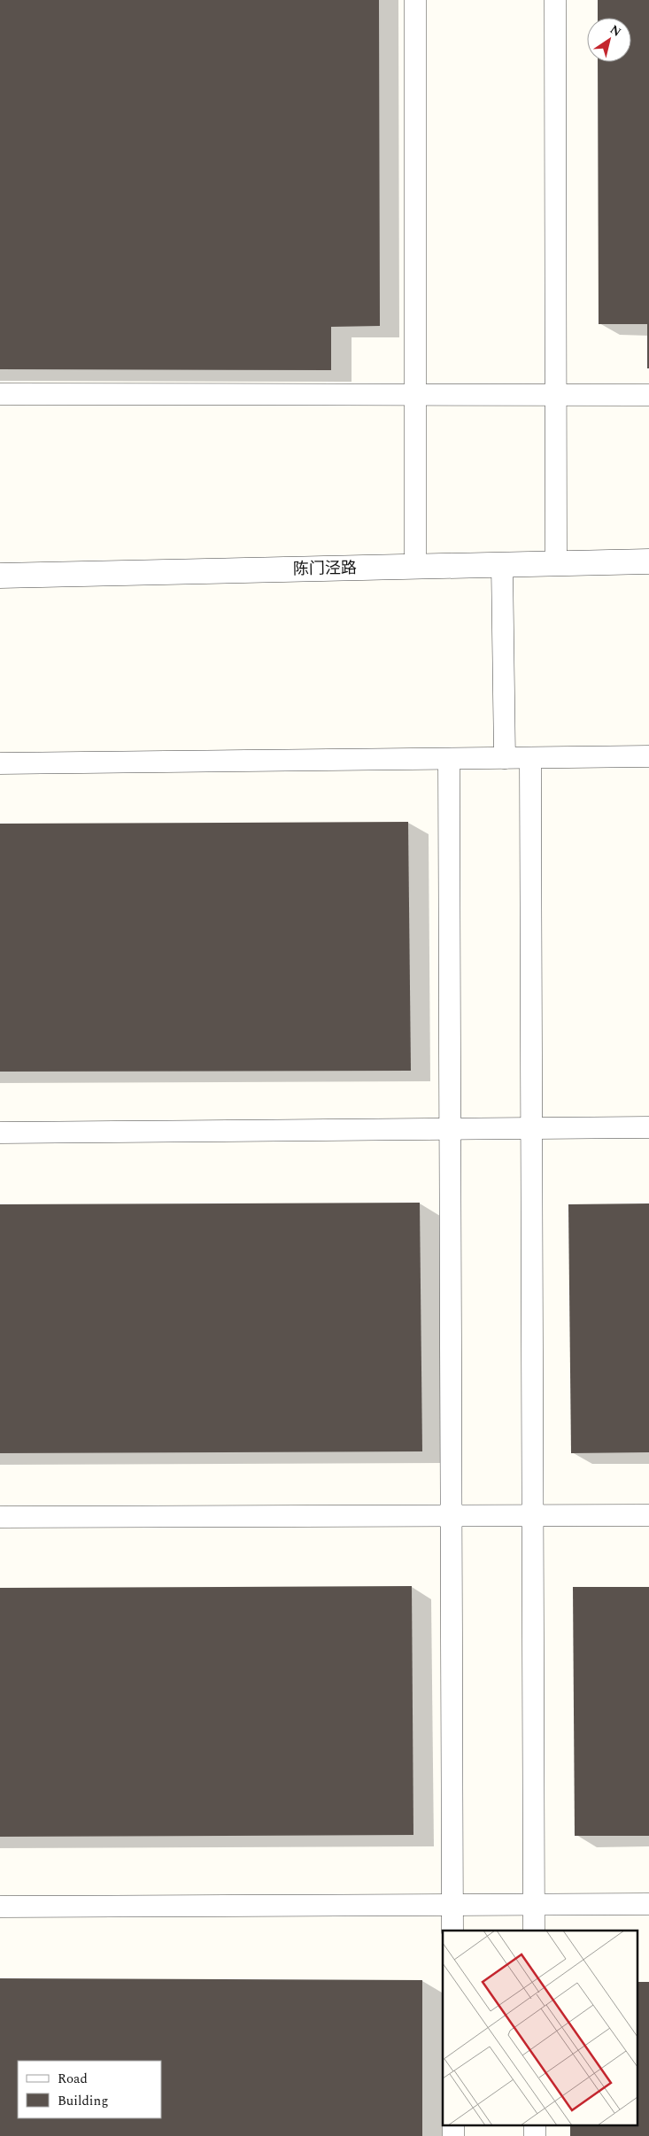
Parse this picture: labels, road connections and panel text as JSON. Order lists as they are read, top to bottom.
{
  "streets": {
    "street": ["陈门泾路"]
  },
  "legend": ["Road", "Building"],
  "north": "top right"
}
